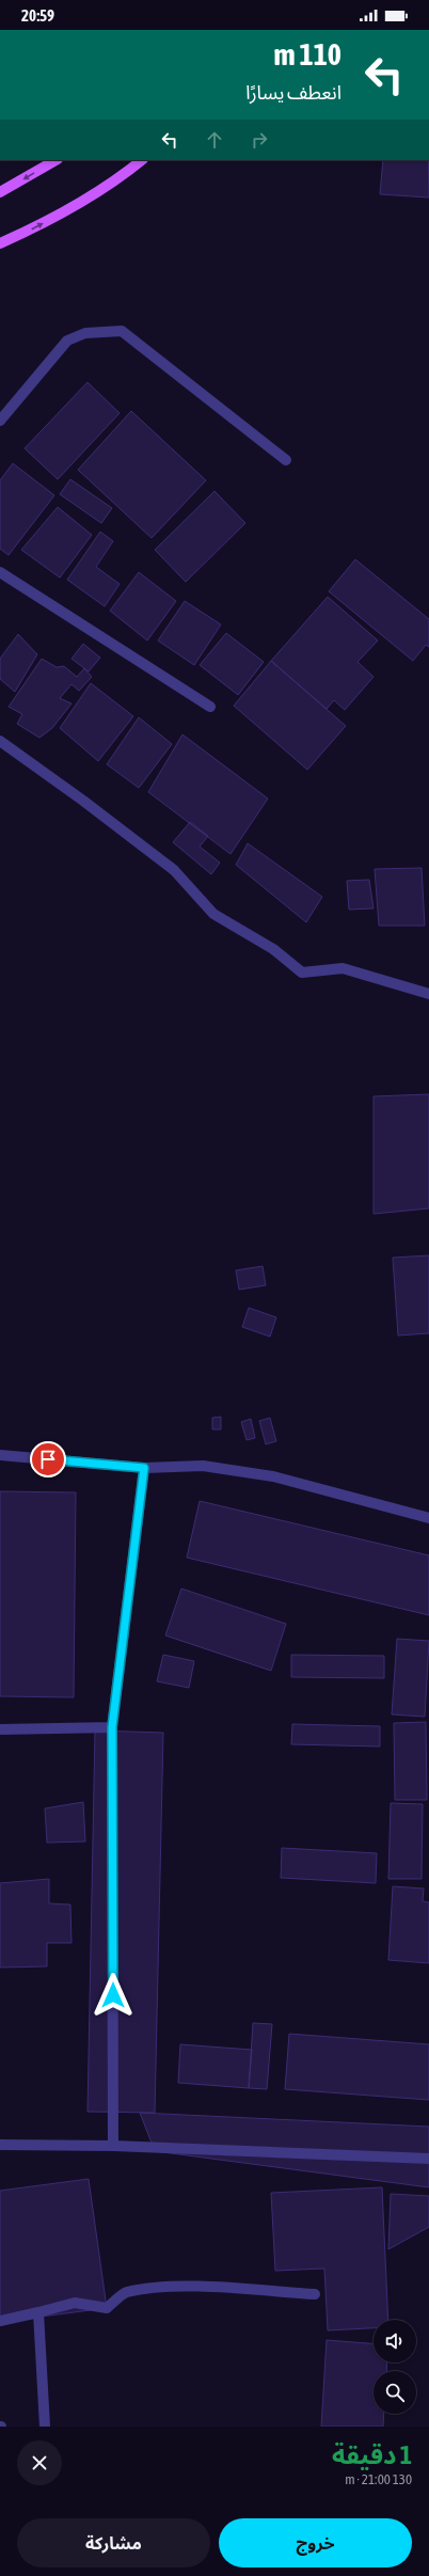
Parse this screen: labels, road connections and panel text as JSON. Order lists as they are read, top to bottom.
{
  "page": {
    "status": "20:59",
    "turn": ["110 m", "انعطف يسارًا"],
    "heading": ["1 دقيقة", "130 m · 21:00"],
    "buttons": ["خروج", "مشاركة"]
  }
}
